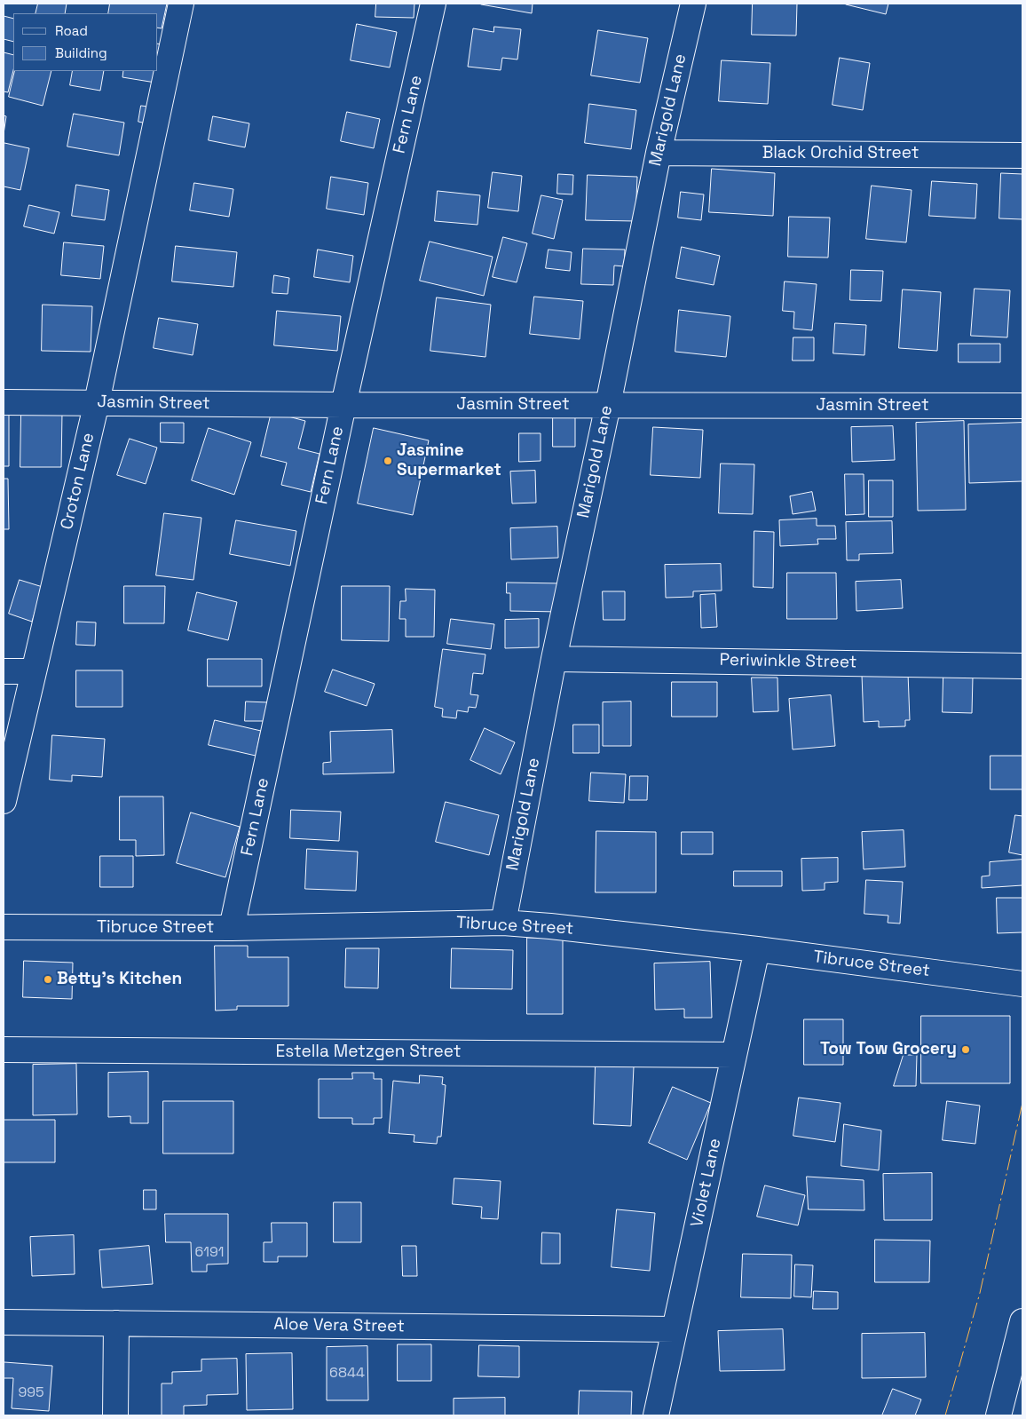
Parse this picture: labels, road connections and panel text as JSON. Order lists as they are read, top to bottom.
{
  "streets": {
    "street": [
      "Marigold Lane",
      "Fern Lane",
      "Black Orchid Street",
      "Jasmin Street",
      "Croton Lane",
      "Periwinkle Street",
      "Tibruce Street",
      "Estella Metzgen Street",
      "Violet Lane",
      "Aloe Vera Street"
    ]
  },
  "crossings": [
    ["Marigold Lane", "Black Orchid Street"],
    ["Marigold Lane", "Jasmin Street"],
    ["Marigold Lane", "Periwinkle Street"],
    ["Marigold Lane", "Tibruce Street"],
    ["Fern Lane", "Jasmin Street"],
    ["Fern Lane", "Tibruce Street"],
    ["Jasmin Street", "Croton Lane"],
    ["Tibruce Street", "Violet Lane"],
    ["Estella Metzgen Street", "Violet Lane"],
    ["Violet Lane", "Aloe Vera Street"]
  ],
  "places": ["Jasmine Supermarket", "Betty's Kitchen", "Tow Tow Grocery"],
  "house_numbers": ["6191", "6844", "995"],
  "legend": ["Road", "Building"]
}
